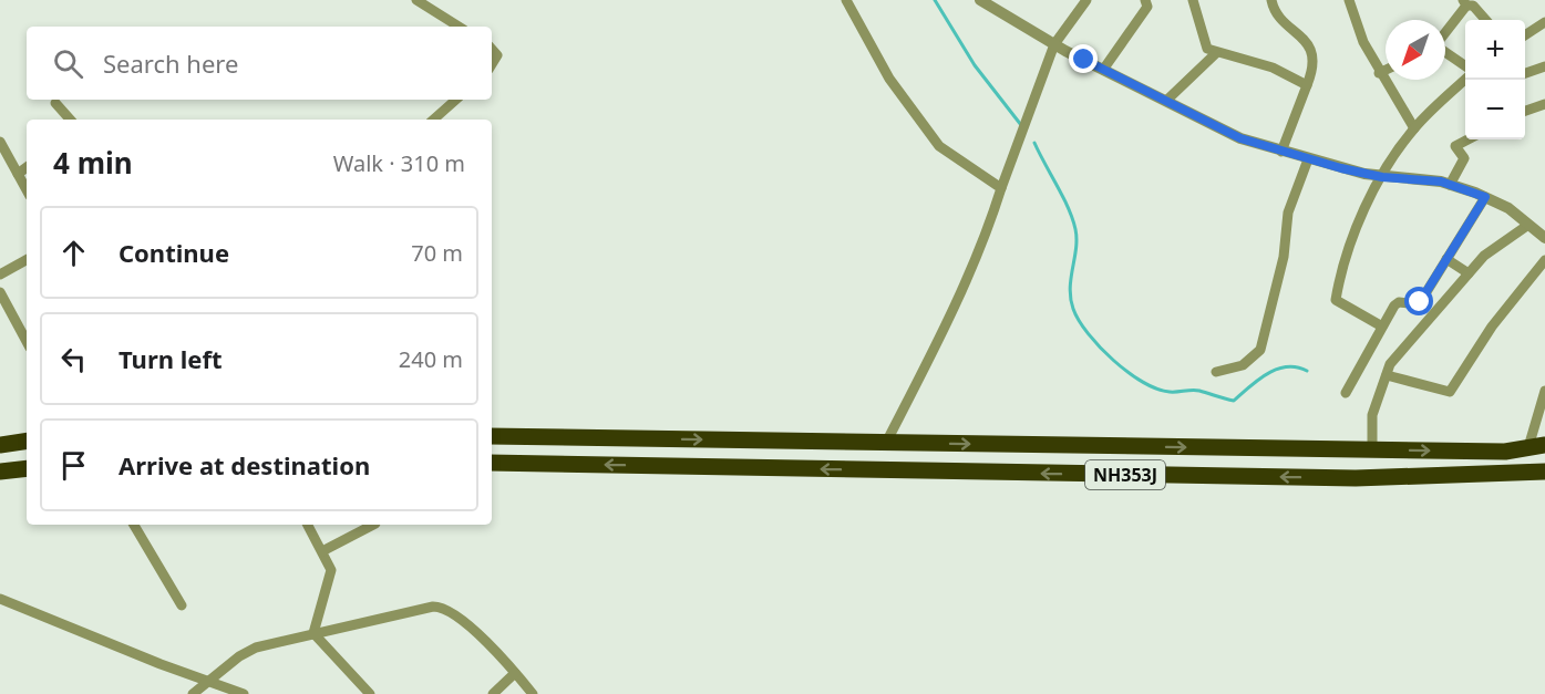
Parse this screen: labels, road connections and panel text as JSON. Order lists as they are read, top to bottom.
{
  "streets": {
    "highway": ["NH353J"]
  },
  "north": "bottom left",
  "page": {
    "map_buttons": ["+", "−"],
    "search": "Search here",
    "heading": ["4 min", "Walk · 310 m"],
    "list": [
      ["Continue", "70 m"],
      ["Turn left", "240 m"],
      "Arrive at destination"
    ]
  }
}
